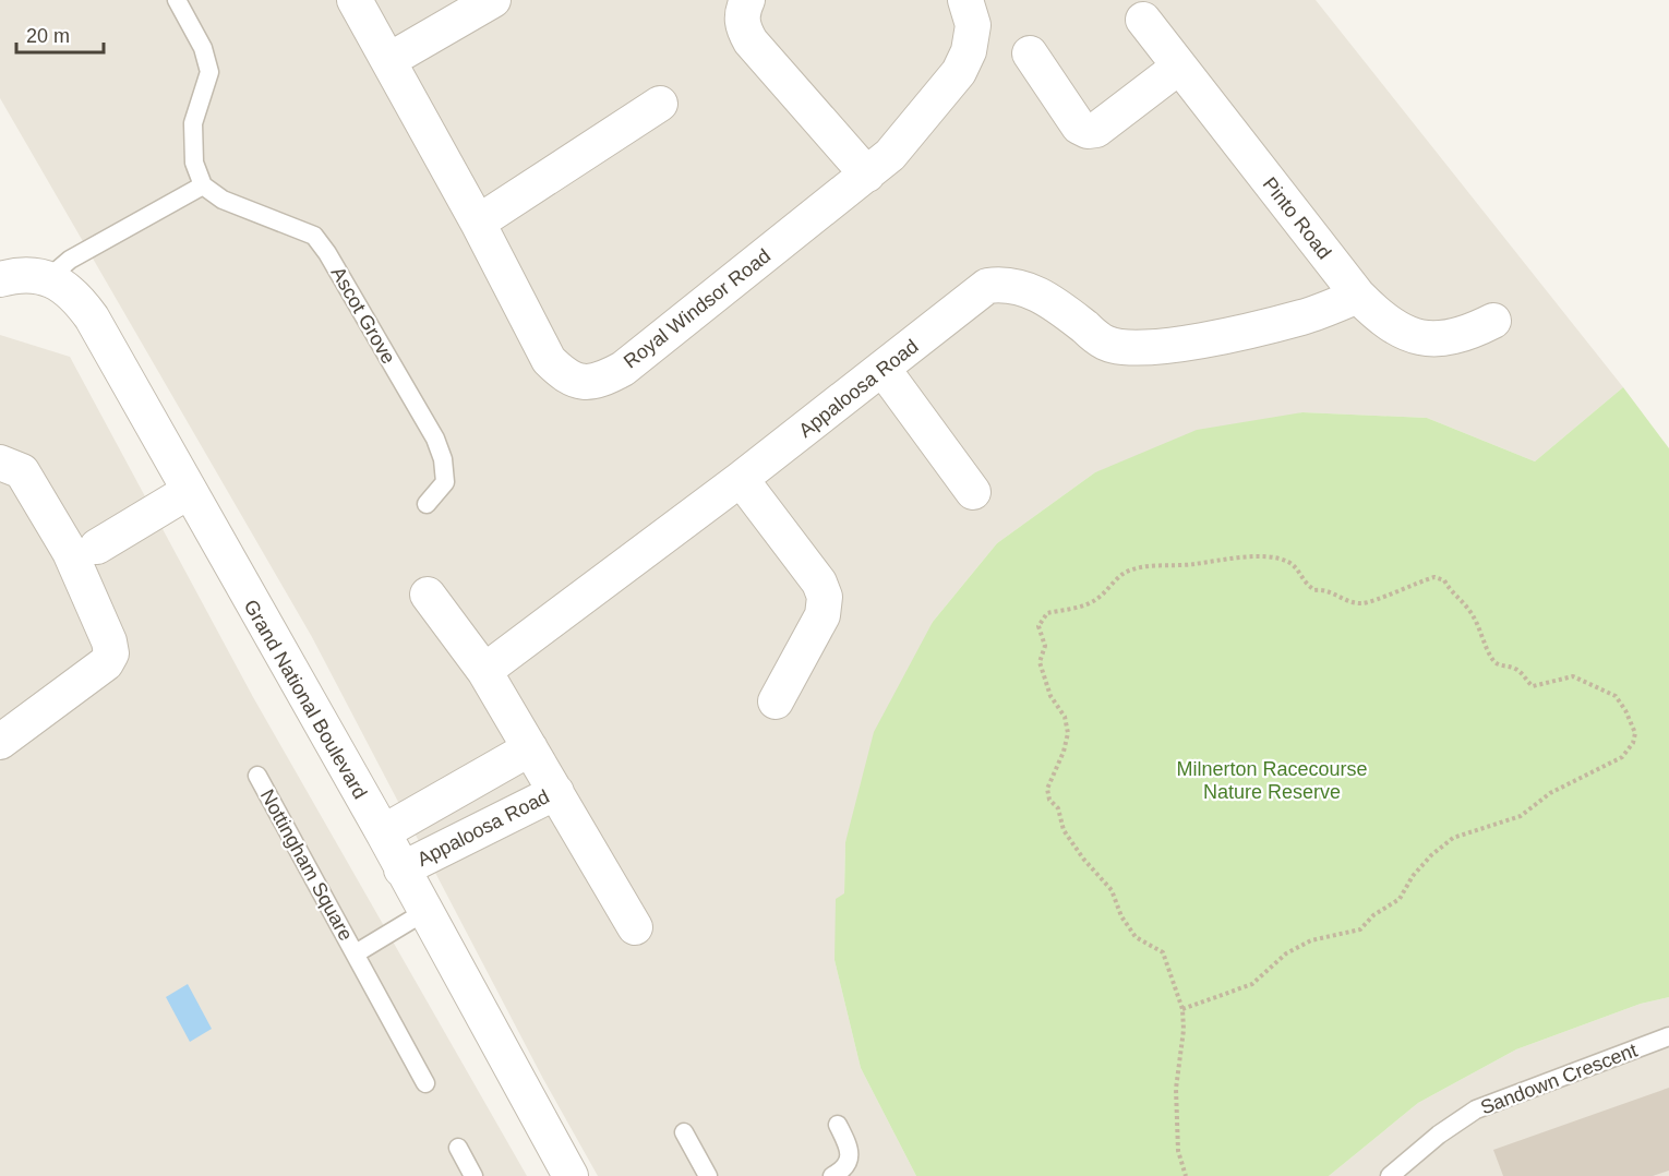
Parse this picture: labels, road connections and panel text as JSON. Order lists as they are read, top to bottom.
{
  "streets": {
    "street": [
      "Pinto Road",
      "Royal Windsor Road",
      "Appaloosa Road",
      "Grand National Boulevard"
    ],
    "lane": ["Ascot Grove", "Nottingham Square", "Sandown Crescent"]
  },
  "crossings": [
    ["Pinto Road", "Appaloosa Road"],
    ["Appaloosa Road", "Grand National Boulevard"],
    ["Grand National Boulevard", "Nottingham Square"]
  ],
  "parks": ["Milnerton Racecourse Nature Reserve"],
  "scale_bar": "20 m"
}
